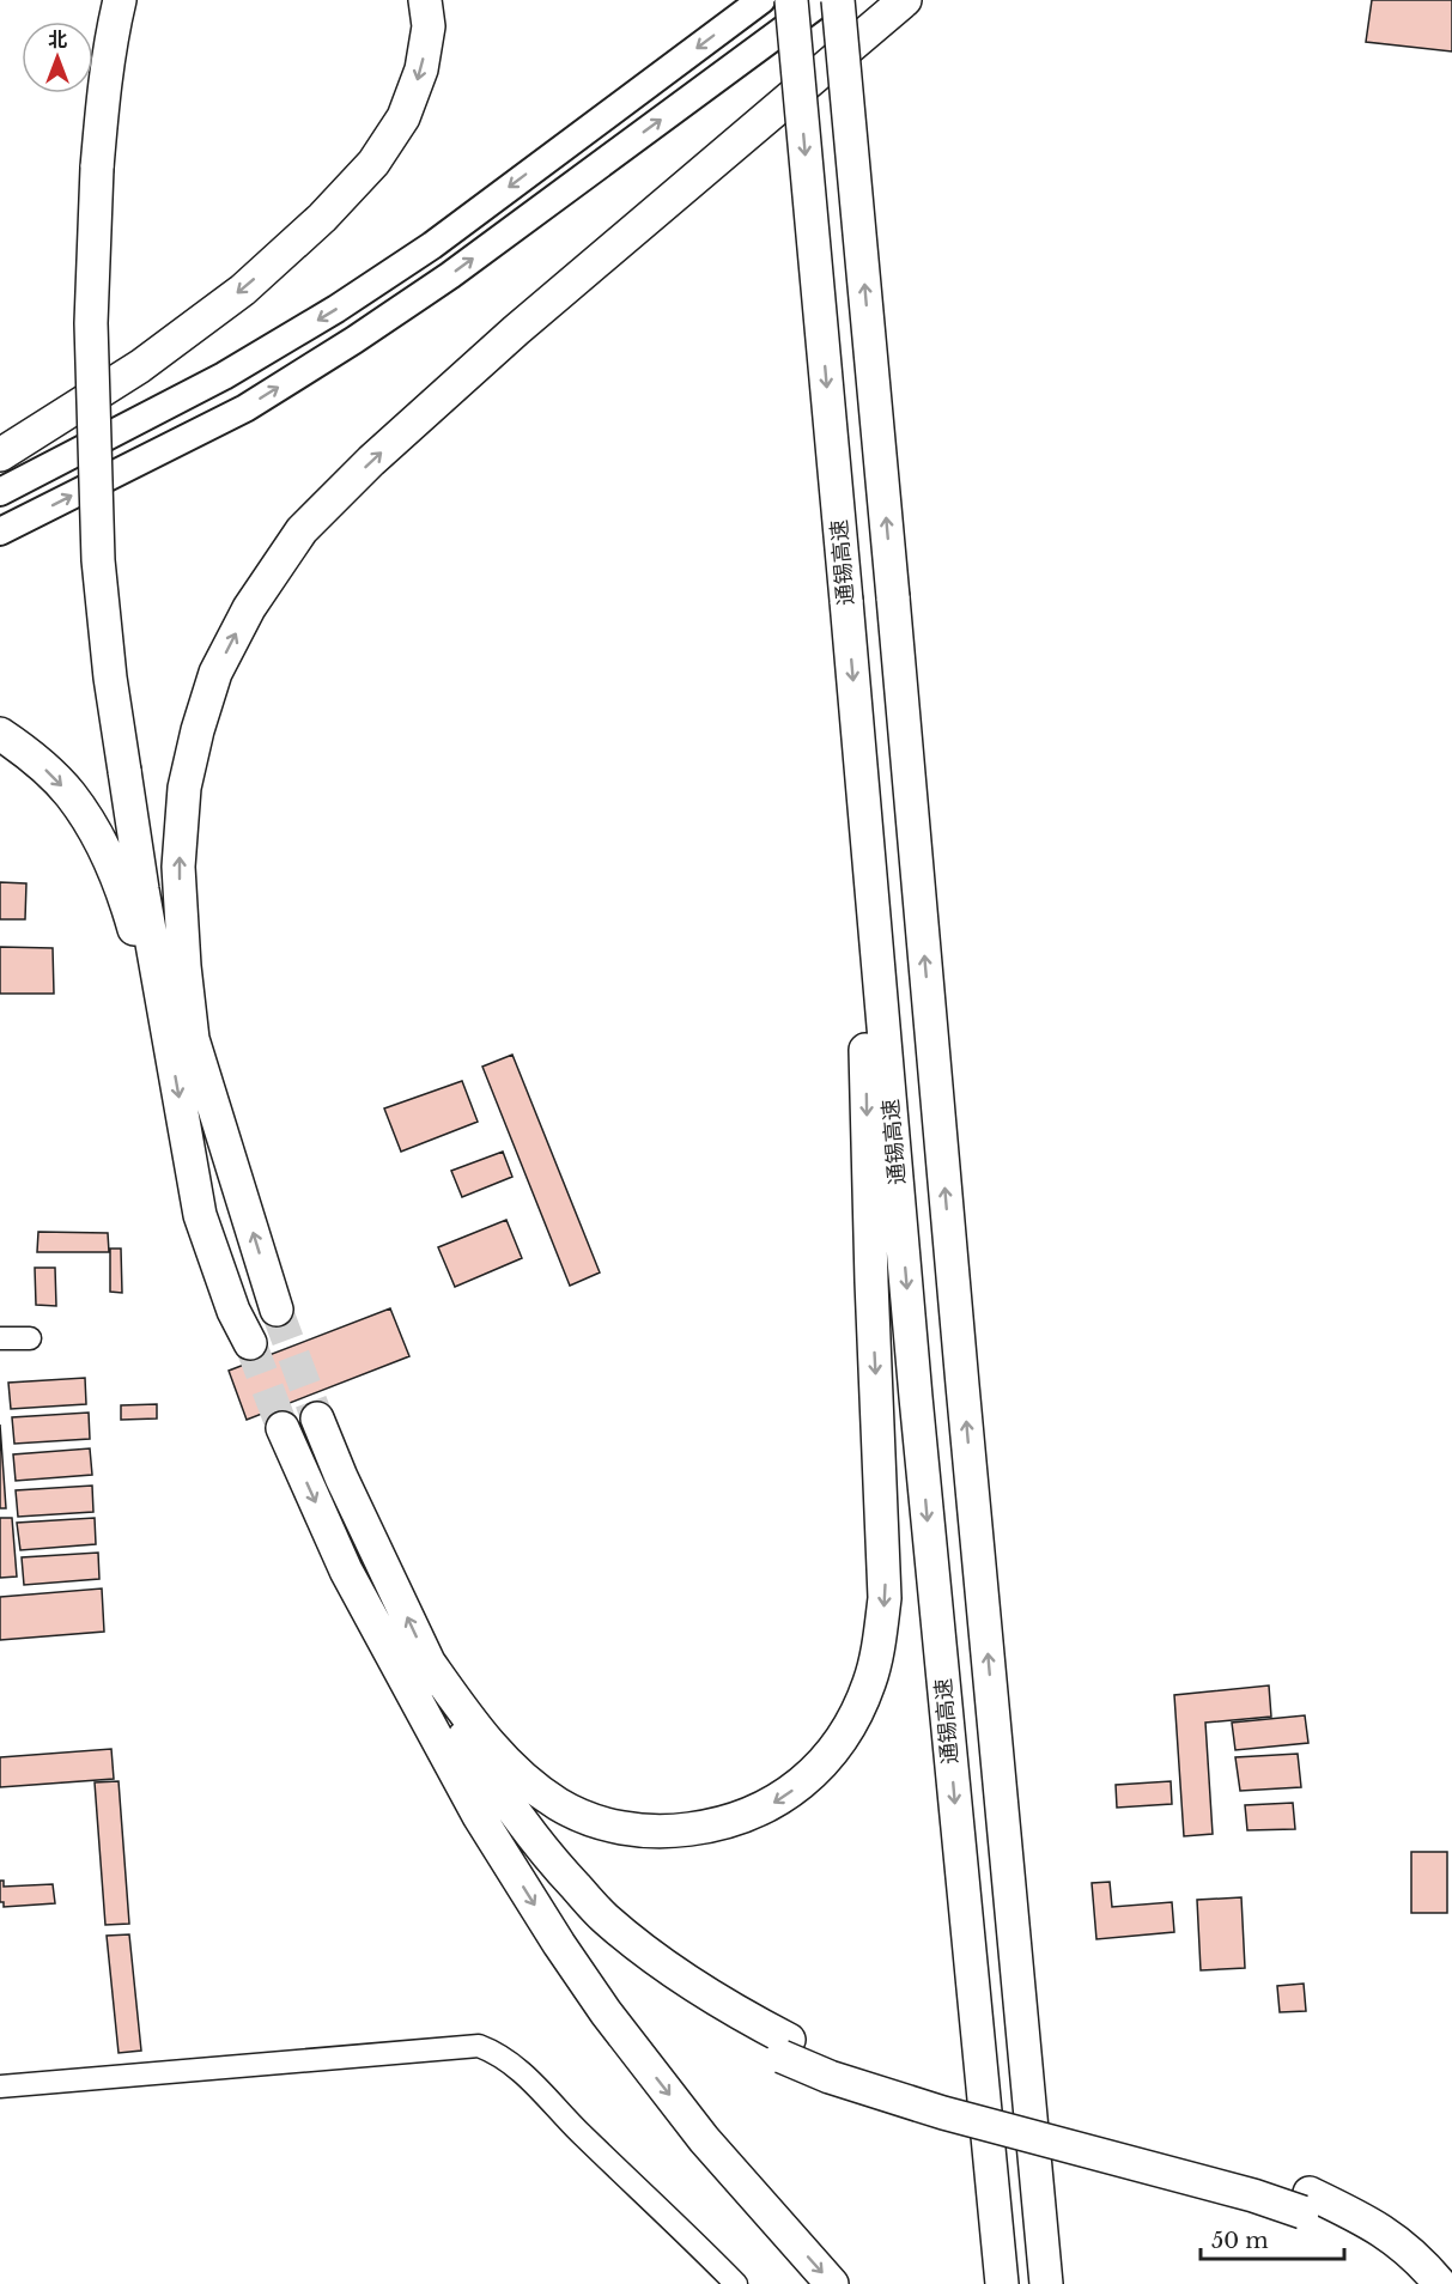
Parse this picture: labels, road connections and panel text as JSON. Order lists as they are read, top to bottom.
{
  "streets": {
    "highway": ["通锡高速"]
  },
  "scale_bar": "50 m",
  "north": "top"
}
